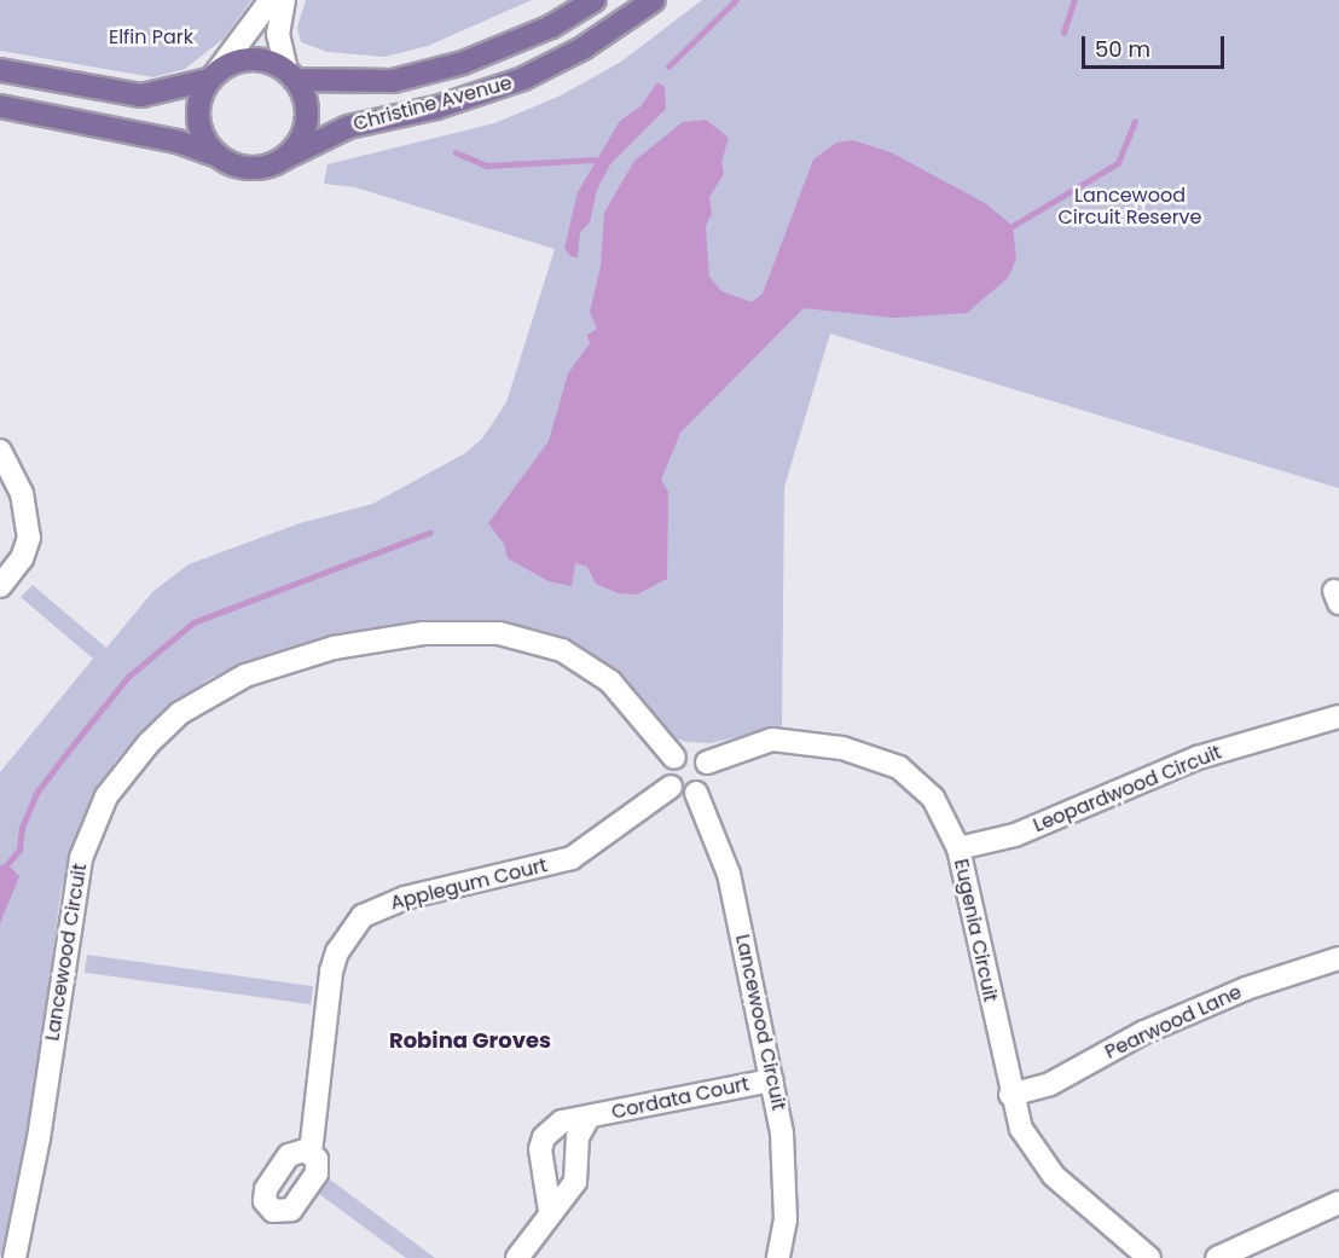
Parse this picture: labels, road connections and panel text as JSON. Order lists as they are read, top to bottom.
{
  "streets": {
    "main road": ["Christine Avenue"],
    "street": [
      "Leopardwood Circuit",
      "Applegum Court",
      "Eugenia Circuit",
      "Lancewood Circuit",
      "Pearwood Lane",
      "Cordata Court"
    ]
  },
  "crossings": [
    ["Leopardwood Circuit", "Eugenia Circuit"],
    ["Applegum Court", "Eugenia Circuit"],
    ["Applegum Court", "Lancewood Circuit"],
    ["Eugenia Circuit", "Lancewood Circuit"],
    ["Eugenia Circuit", "Pearwood Lane"],
    ["Lancewood Circuit", "Cordata Court"]
  ],
  "districts": ["Robina Groves"],
  "parks": ["Elfin Park", "Lancewood Circuit Reserve"],
  "scale_bar": "50 m"
}
